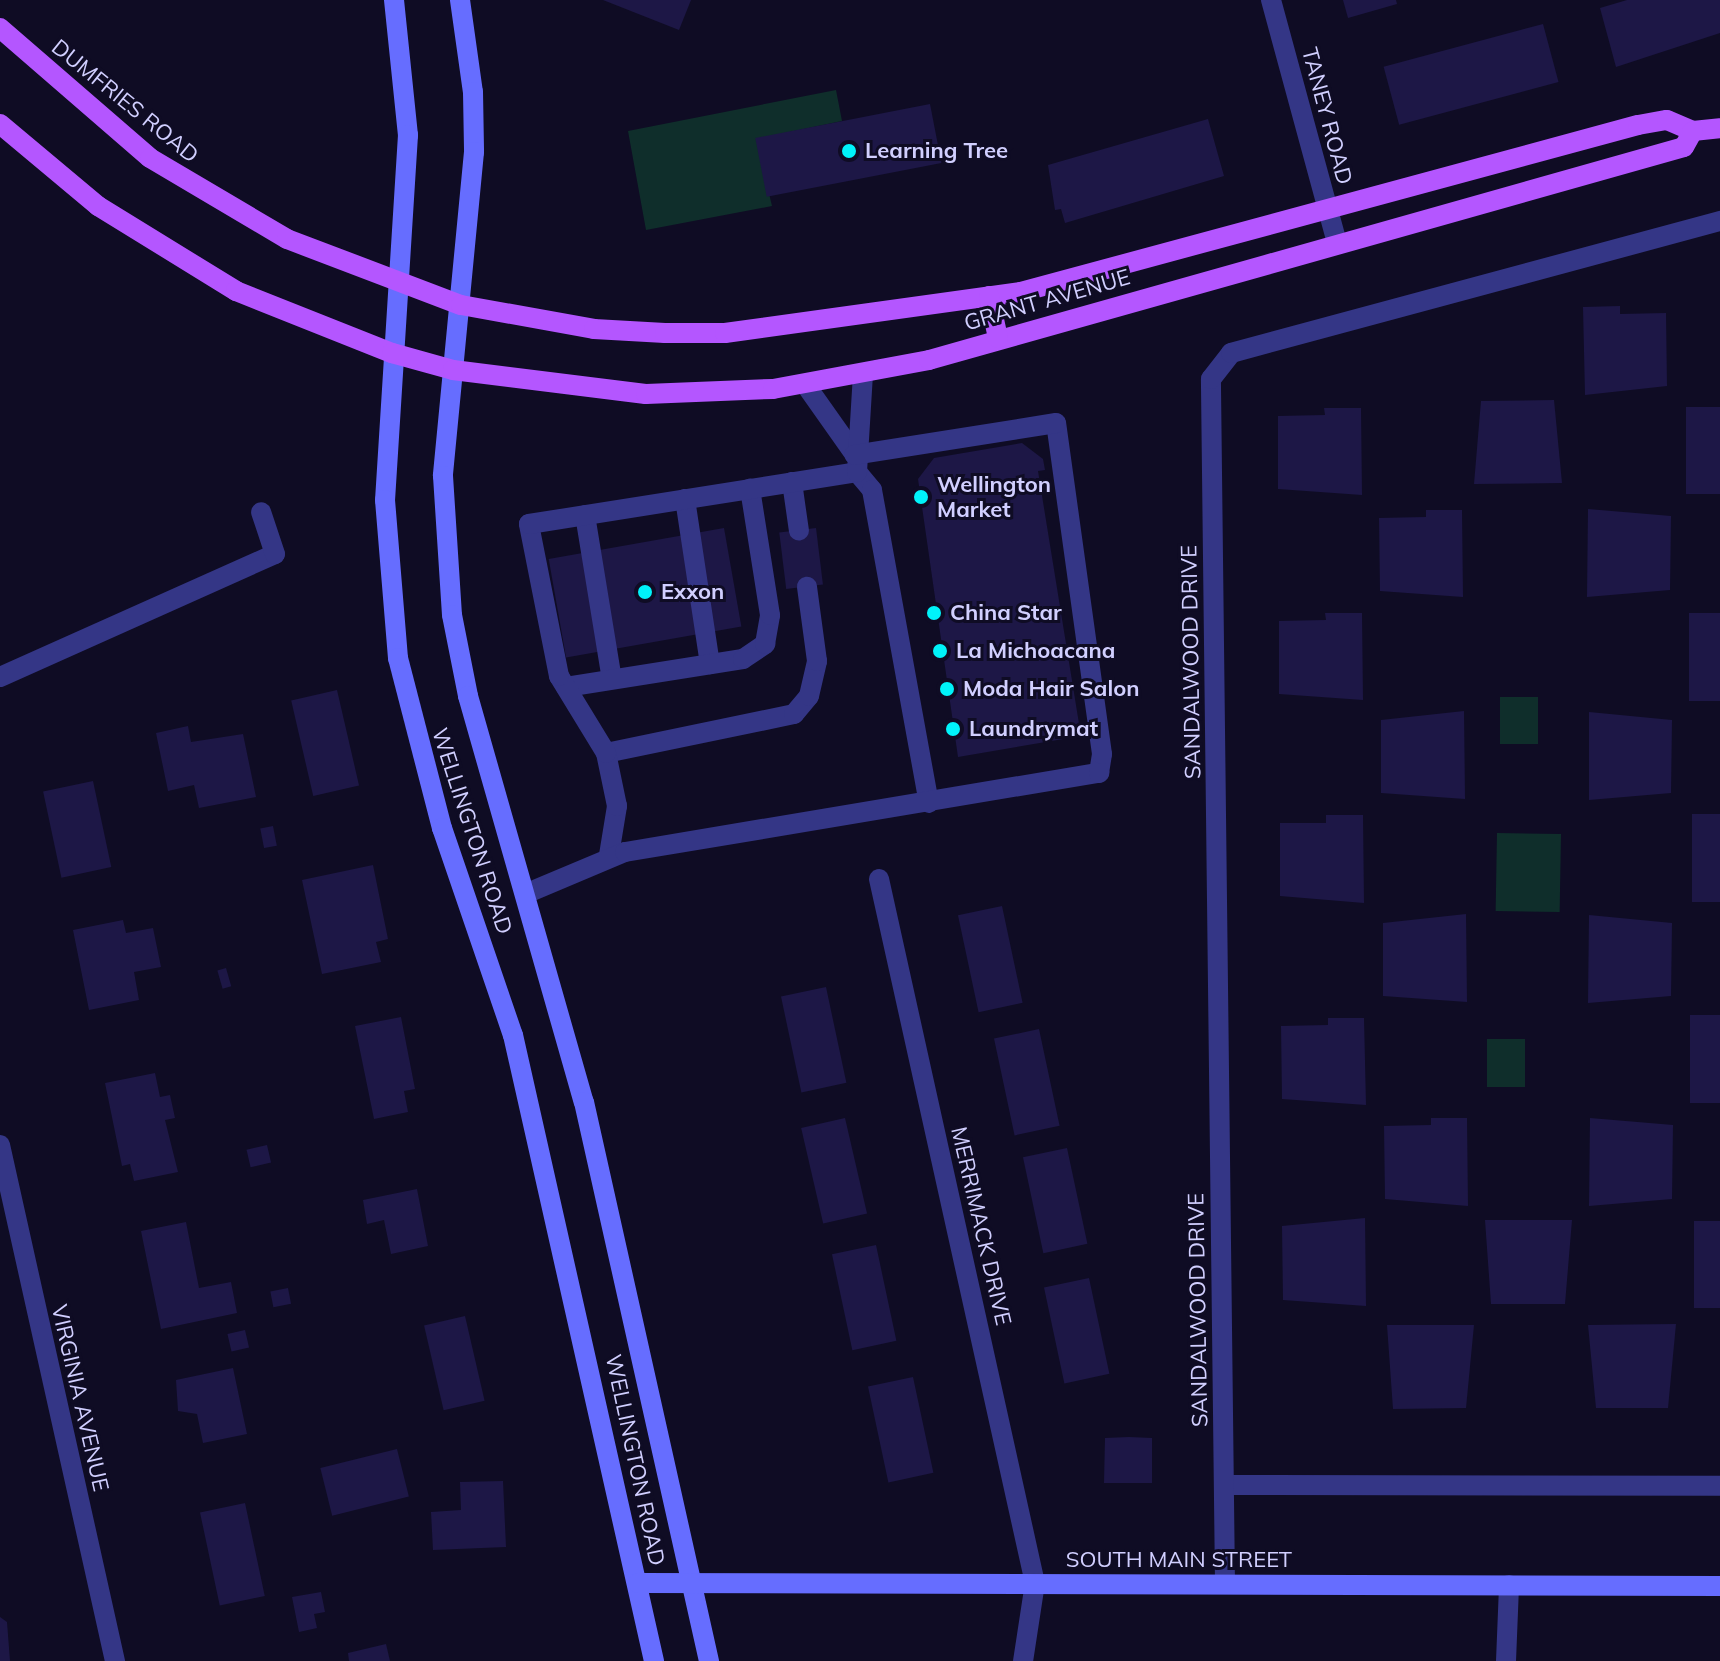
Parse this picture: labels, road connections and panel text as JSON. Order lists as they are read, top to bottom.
{
  "streets": {
    "main road": [
      "DUMFRIES ROAD",
      "GRANT AVENUE",
      "WELLINGTON ROAD",
      "SOUTH MAIN STREET"
    ],
    "street": [
      "TANEY ROAD",
      "SANDALWOOD DRIVE",
      "MERRIMACK DRIVE",
      "VIRGINIA AVENUE"
    ]
  },
  "crossings": [
    ["DUMFRIES ROAD", "GRANT AVENUE"],
    ["DUMFRIES ROAD", "WELLINGTON ROAD"],
    ["TANEY ROAD", "GRANT AVENUE"],
    ["GRANT AVENUE", "WELLINGTON ROAD"],
    ["SANDALWOOD DRIVE", "SOUTH MAIN STREET"],
    ["WELLINGTON ROAD", "SOUTH MAIN STREET"],
    ["MERRIMACK DRIVE", "SOUTH MAIN STREET"]
  ],
  "places": [
    "Learning Tree",
    "Wellington Market",
    "Exxon",
    "China Star",
    "La Michoacana",
    "Moda Hair Salon",
    "Laundrymat"
  ]
}
